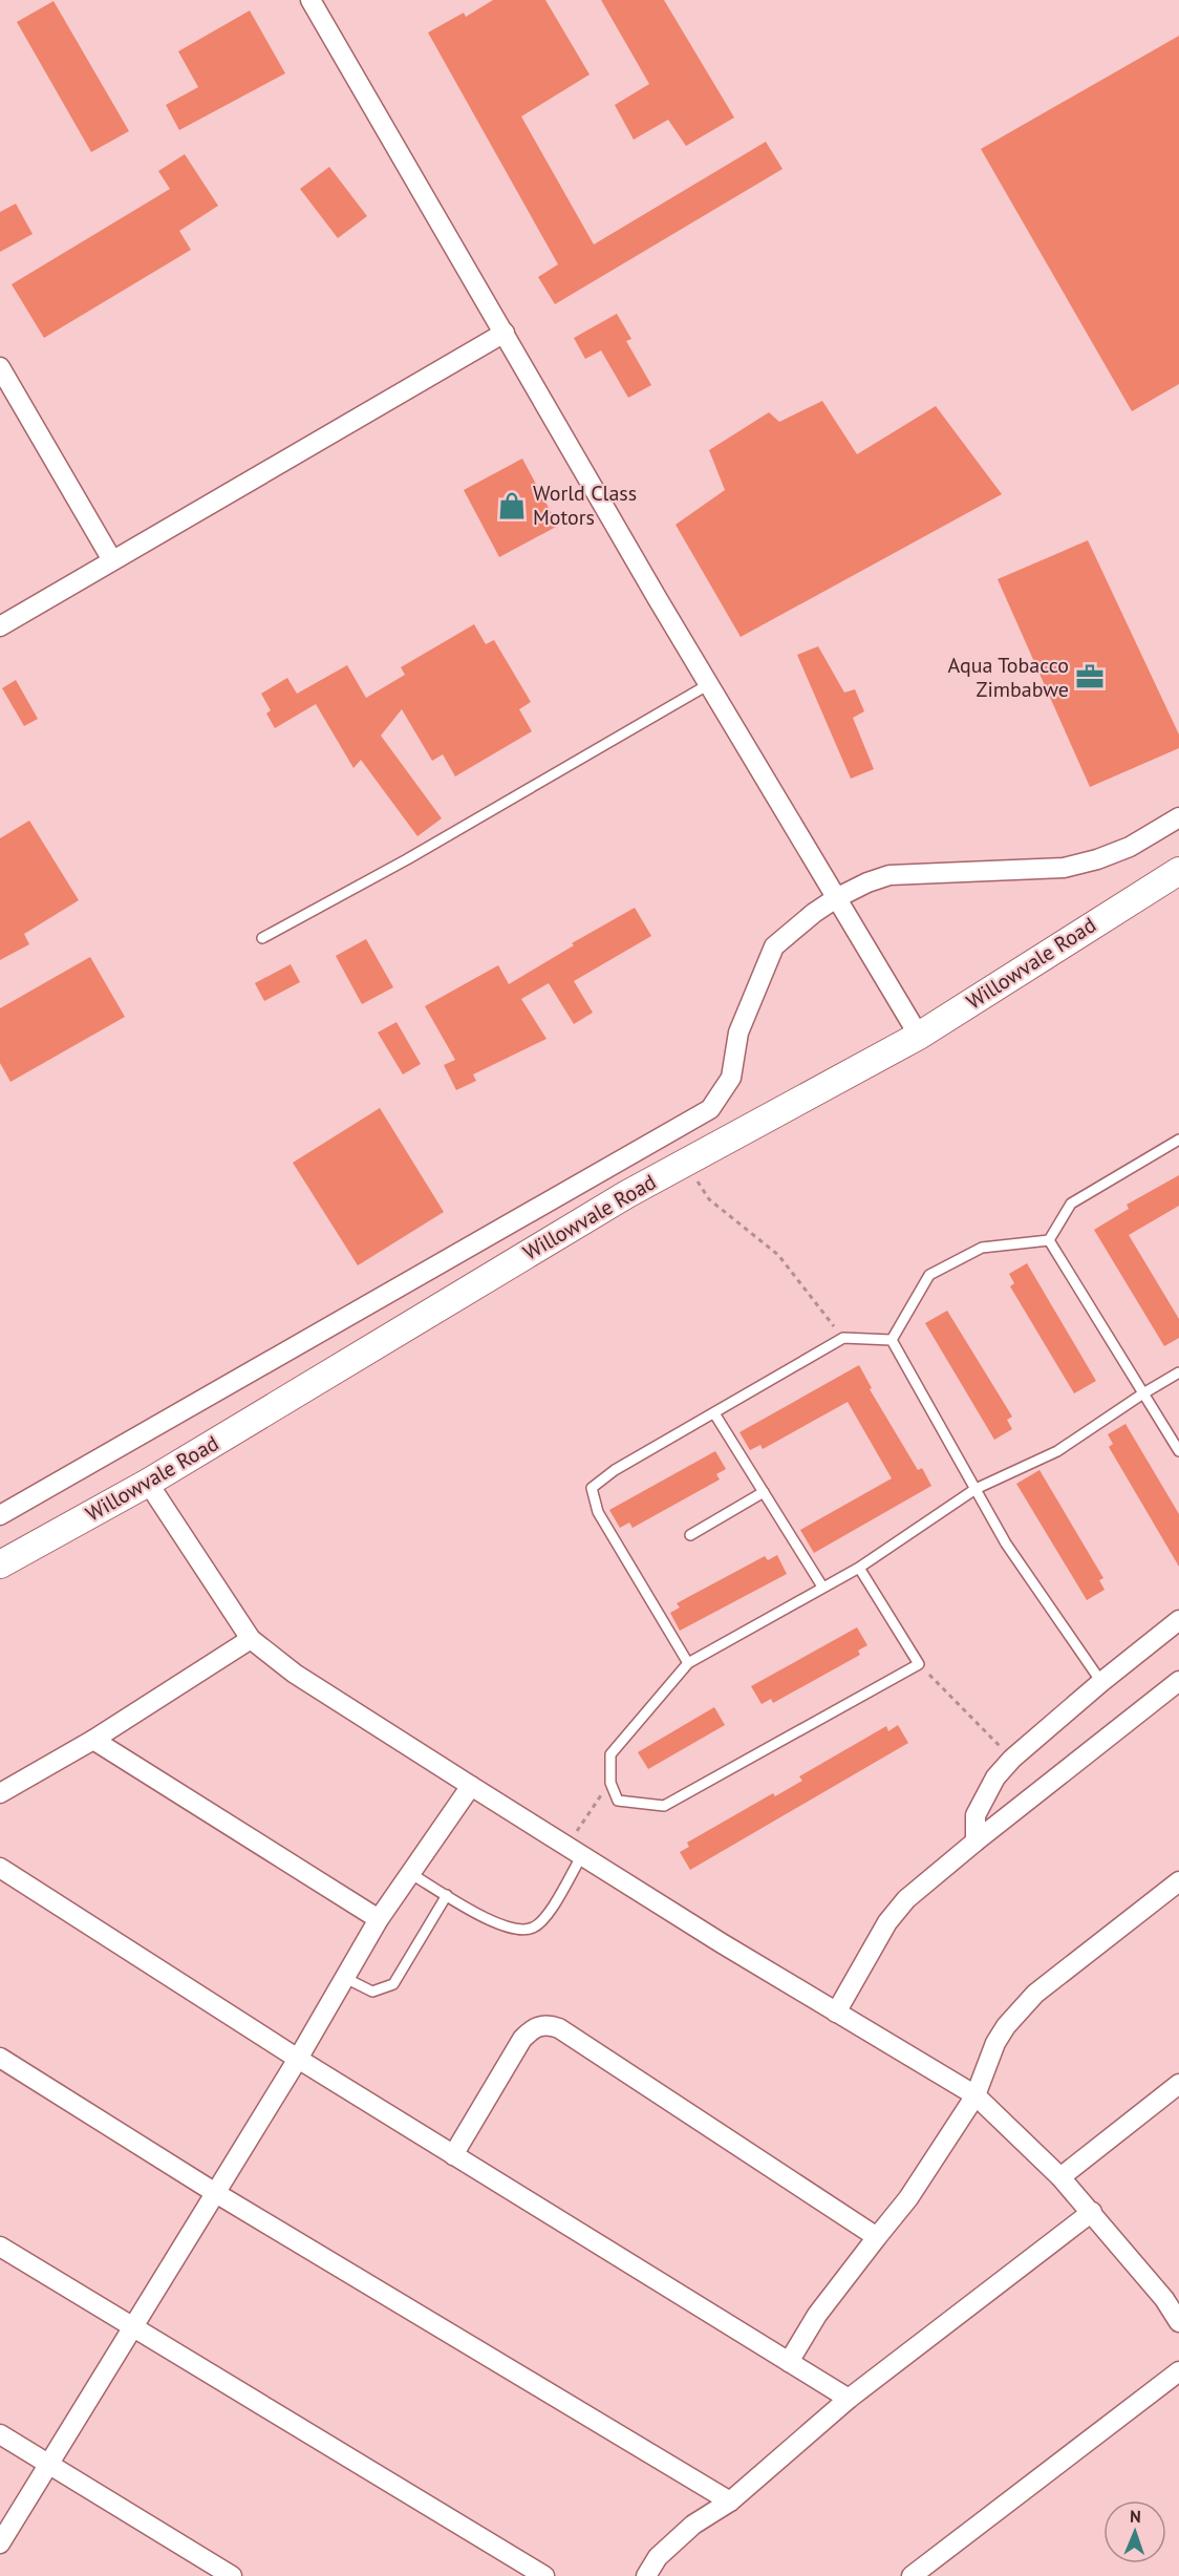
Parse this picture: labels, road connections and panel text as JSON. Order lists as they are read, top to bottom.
{
  "streets": {
    "main road": ["Willowvale Road"]
  },
  "places": {
    "shop": ["World Class Motors"],
    "office": ["Aqua Tobacco Zimbabwe"]
  },
  "north": "top"
}
